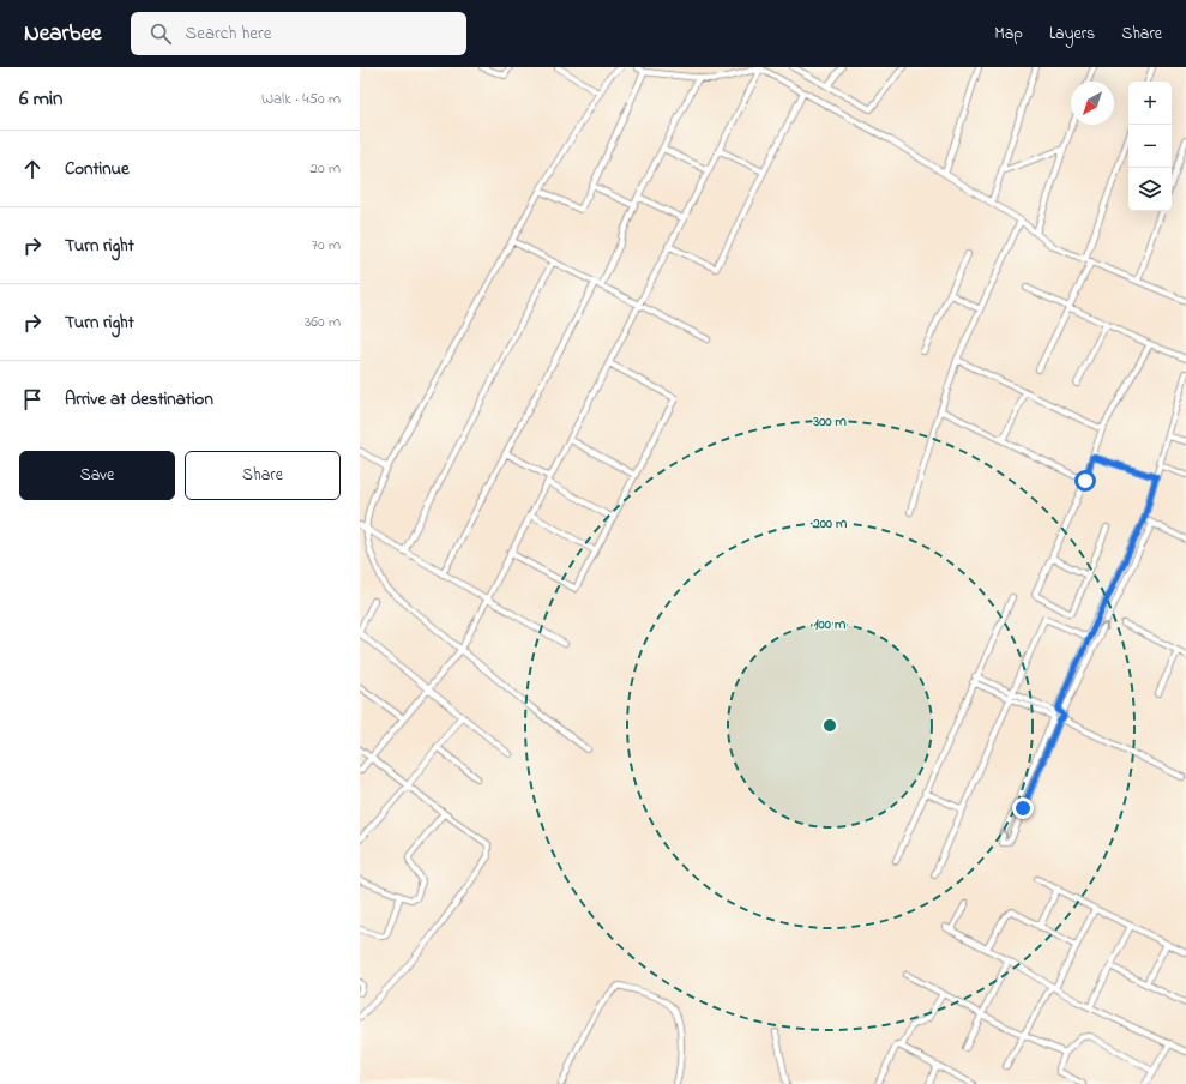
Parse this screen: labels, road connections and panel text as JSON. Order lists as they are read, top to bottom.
{
  "north": "bottom left",
  "page": {
    "header": "Nearbee",
    "search": "Search here",
    "nav": ["Map", "Layers", "Share"],
    "heading": ["6 min", "Walk · 450 m"],
    "map_buttons": ["+", "−"],
    "list": [
      ["Continue", "20 m"],
      ["Turn right", "70 m"],
      ["Turn right", "360 m"],
      "Arrive at destination"
    ],
    "buttons": ["Save", "Share"]
  },
  "rings": ["300 m", "200 m", "100 m"]
}
